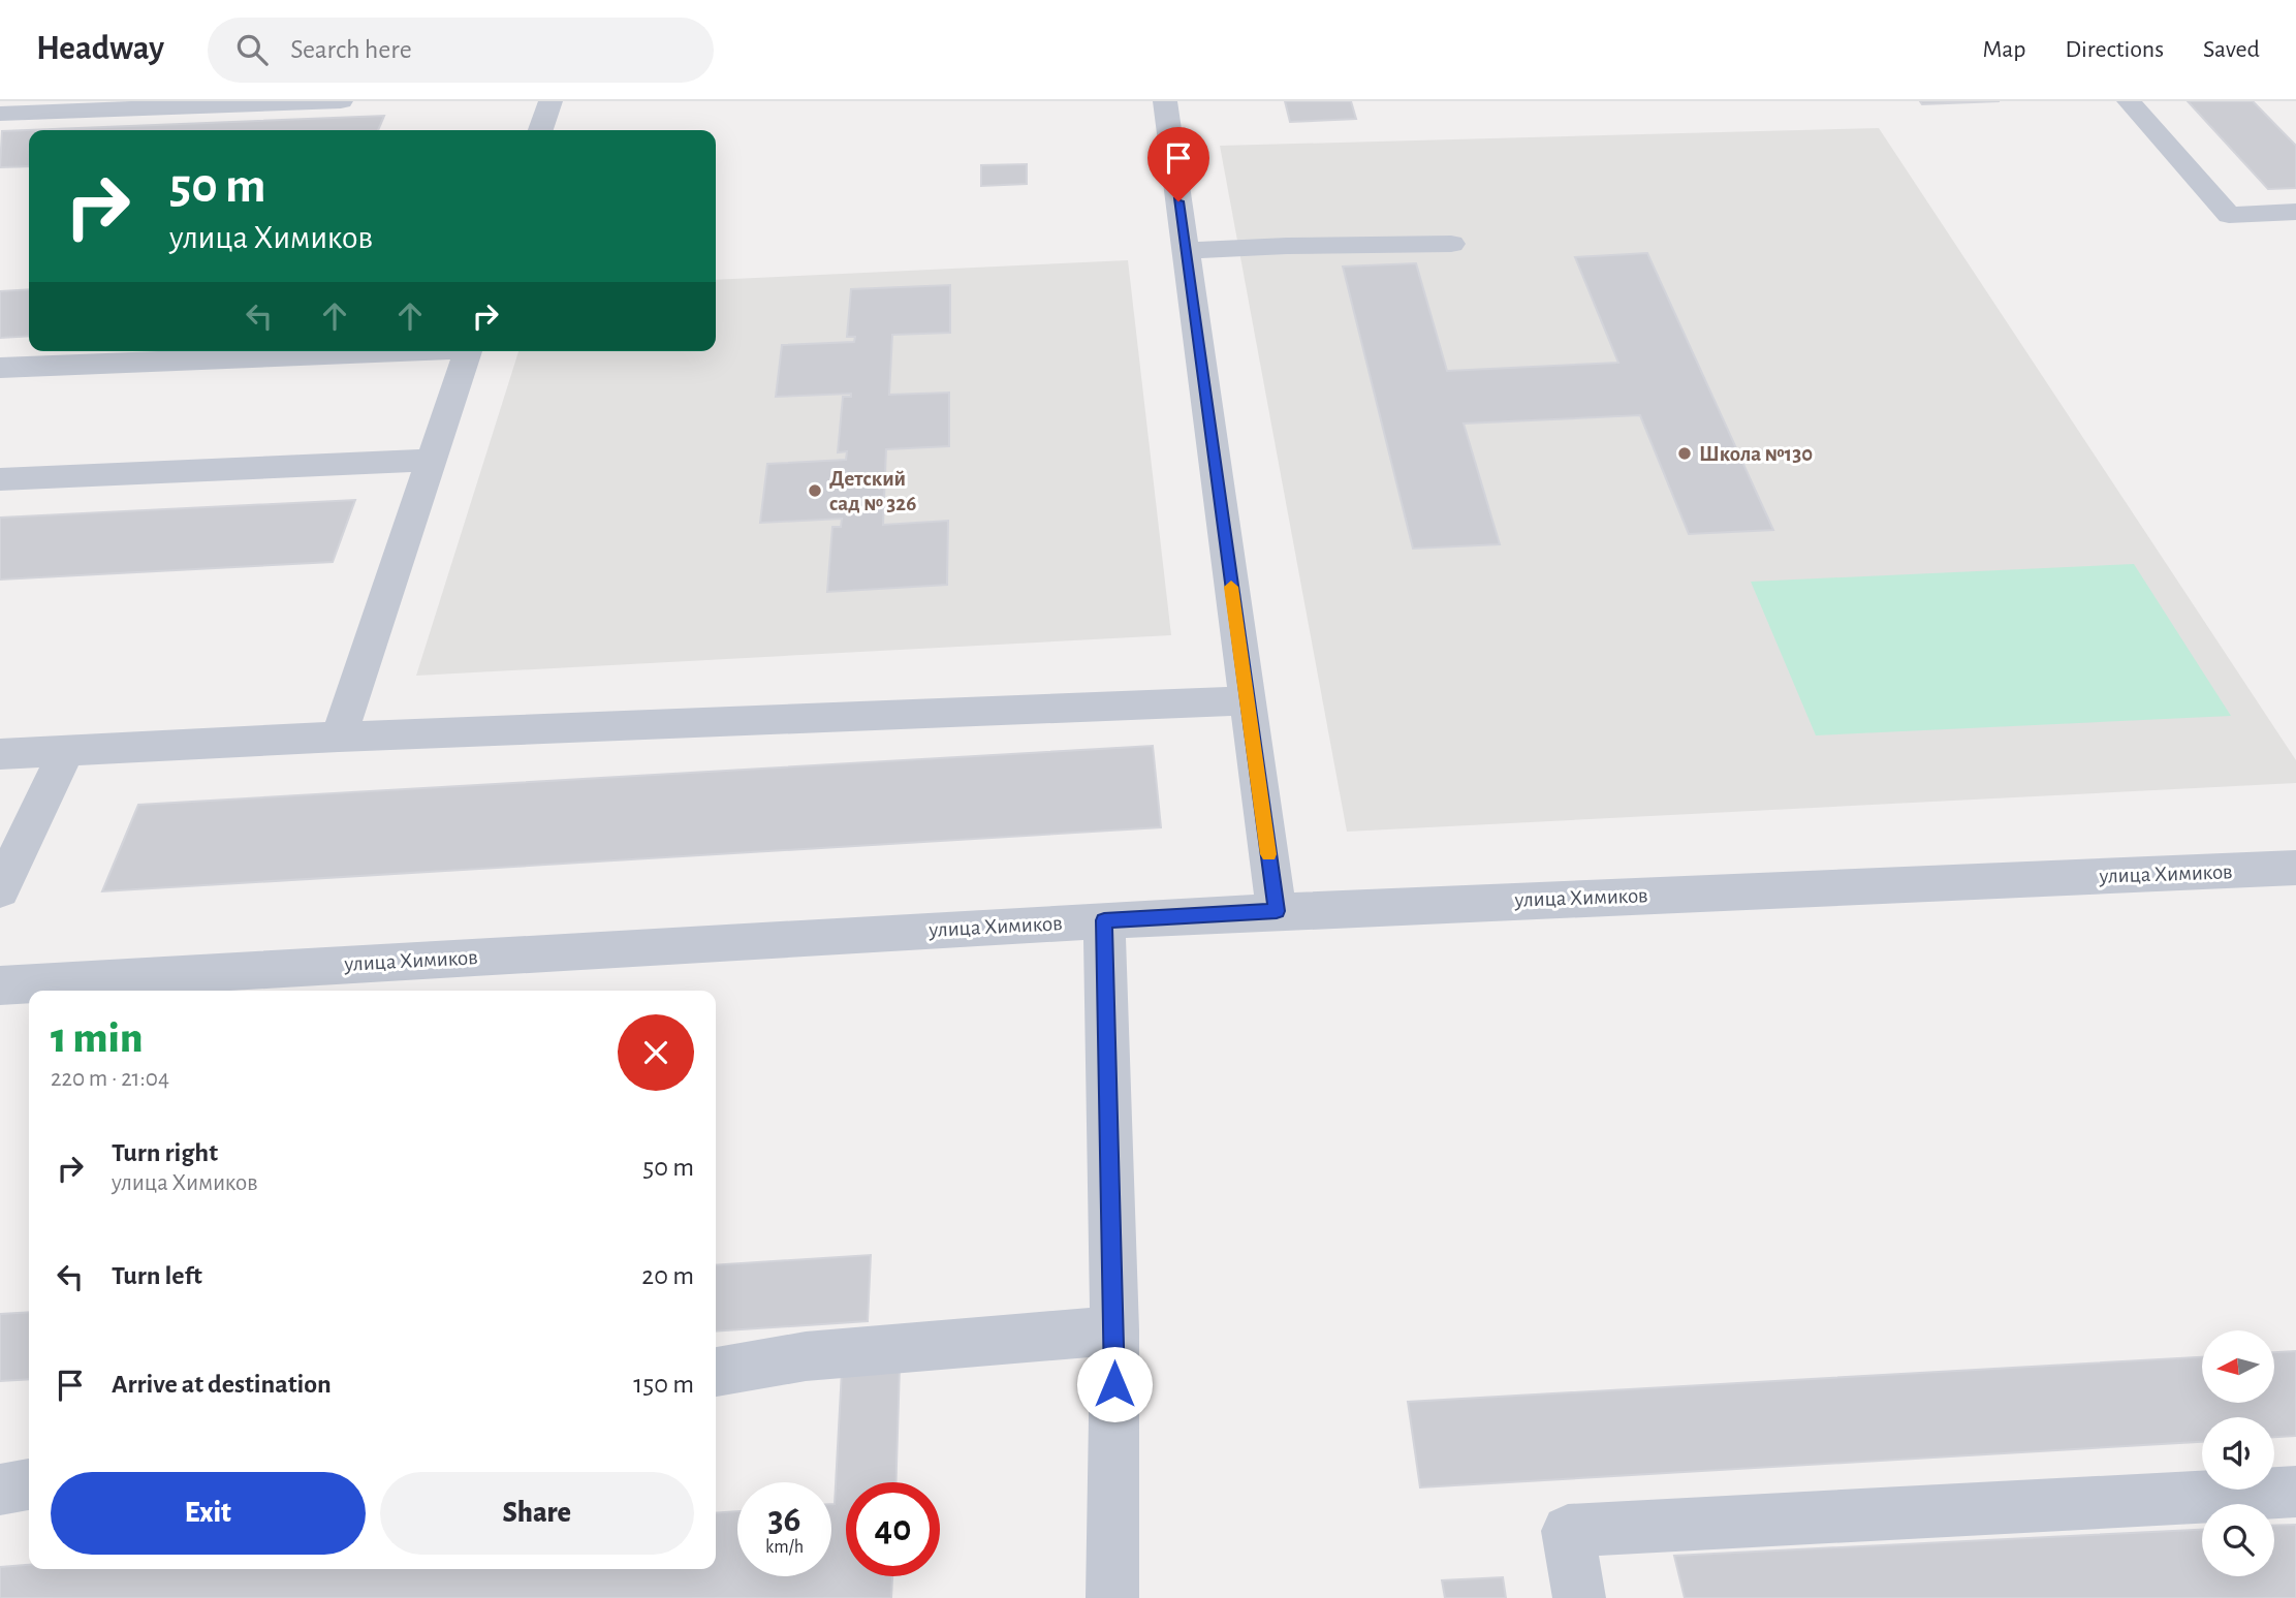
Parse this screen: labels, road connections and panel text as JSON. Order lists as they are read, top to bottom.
{
  "streets": {
    "street": ["улица Химиков"]
  },
  "places": ["Школа №130", "Детский сад № 326"],
  "north": "left",
  "page": {
    "header": "Headway",
    "search": "Search here",
    "nav": ["Map", "Directions", "Saved"],
    "turn": ["50 m", "улица Химиков"],
    "heading": ["1 min", "220 m · 21:04"],
    "list": [
      {
        "name": "Turn right",
        "note": "улица Химиков",
        "value": "50 m"
      },
      {
        "name": "Turn left",
        "value": "20 m"
      },
      {
        "name": "Arrive at destination",
        "value": "150 m"
      }
    ],
    "buttons": ["Exit", "Share"],
    "speed": "36 km/h",
    "limit": "40"
  }
}
